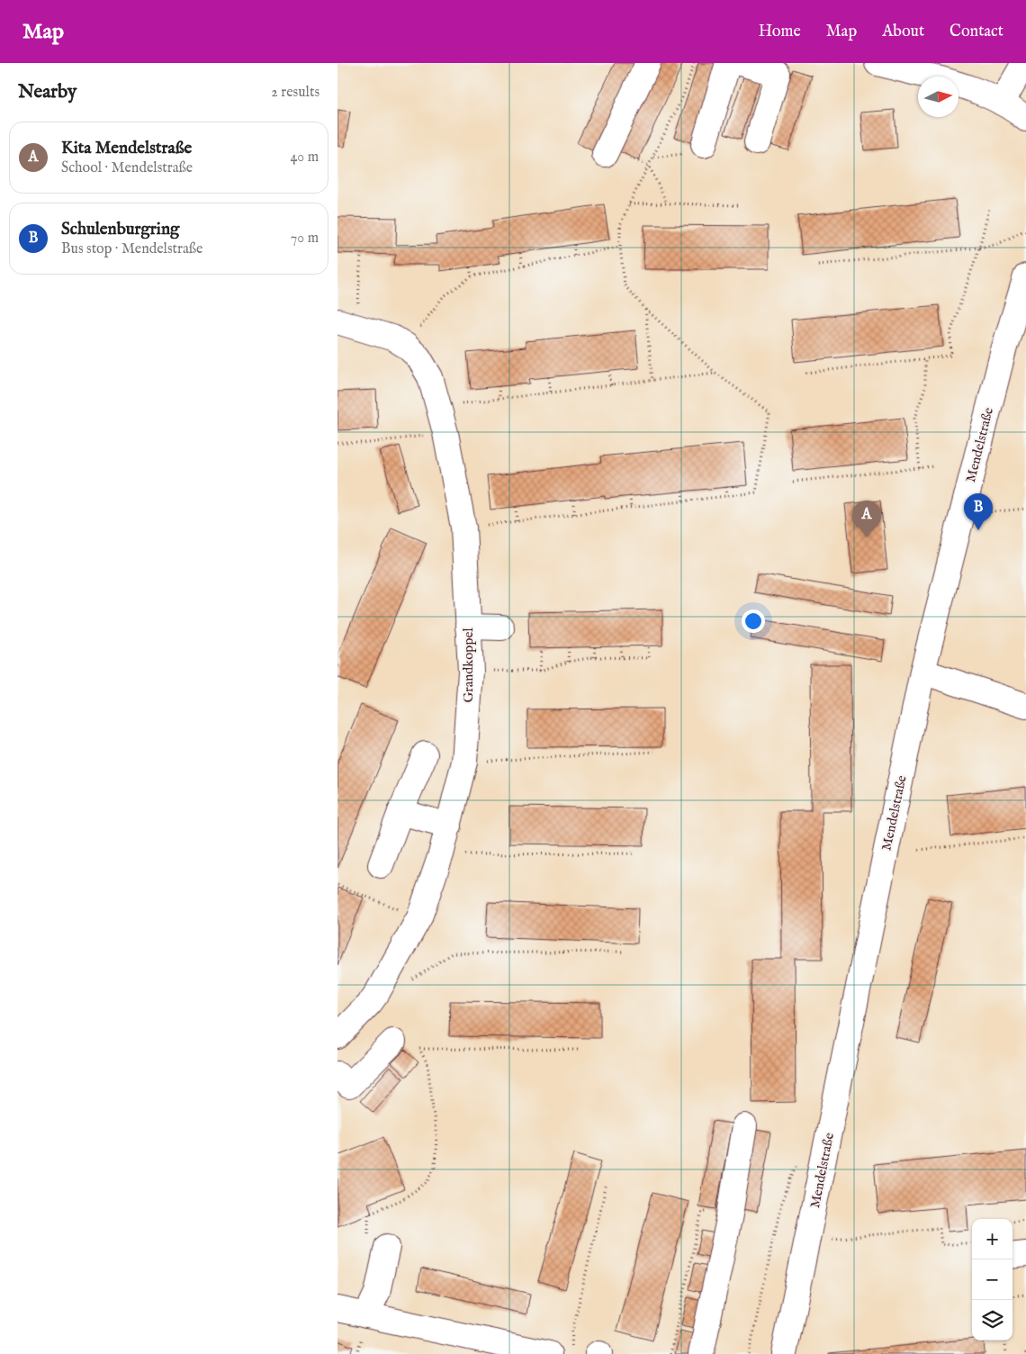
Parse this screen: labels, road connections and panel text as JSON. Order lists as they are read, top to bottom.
{
  "streets": {
    "street": ["Mendelstraße", "Grandkoppel"]
  },
  "north": "right",
  "page": {
    "header": "Map",
    "nav": [
      "Home",
      "Map",
      "About",
      "Contact"
    ],
    "heading": ["Nearby", "2 results"],
    "list": [
      {
        "mark": "A",
        "name": "Kita Mendelstraße",
        "note": "School · Mendelstraße",
        "value": "40 m"
      },
      {
        "mark": "B",
        "name": "Schulenburgring",
        "note": "Bus stop · Mendelstraße",
        "value": "70 m"
      }
    ],
    "pins": ["B", "A"],
    "map_buttons": ["+", "−"]
  }
}
